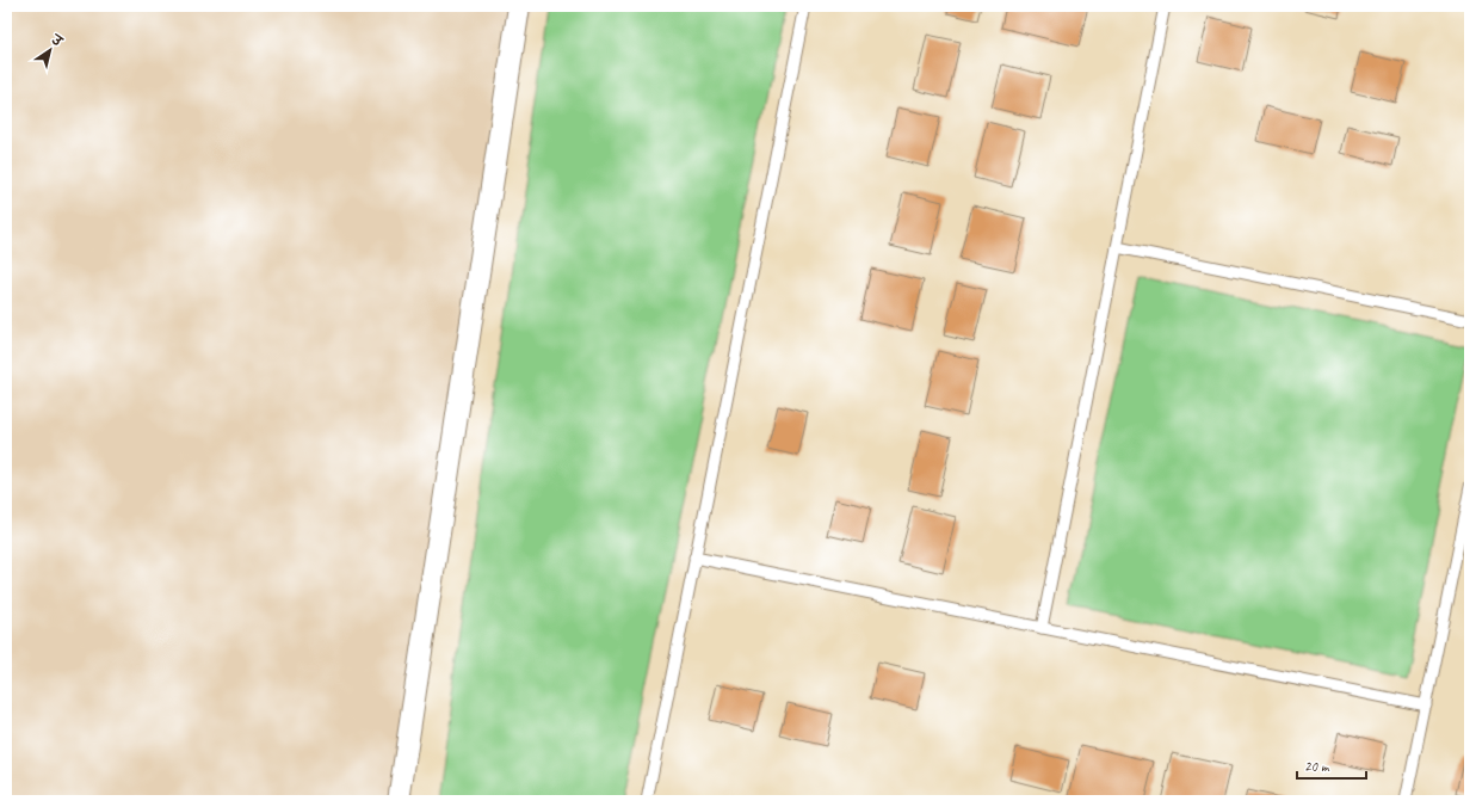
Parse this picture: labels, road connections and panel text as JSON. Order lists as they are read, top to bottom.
{
  "scale_bar": "20 m",
  "north": "top right"
}
